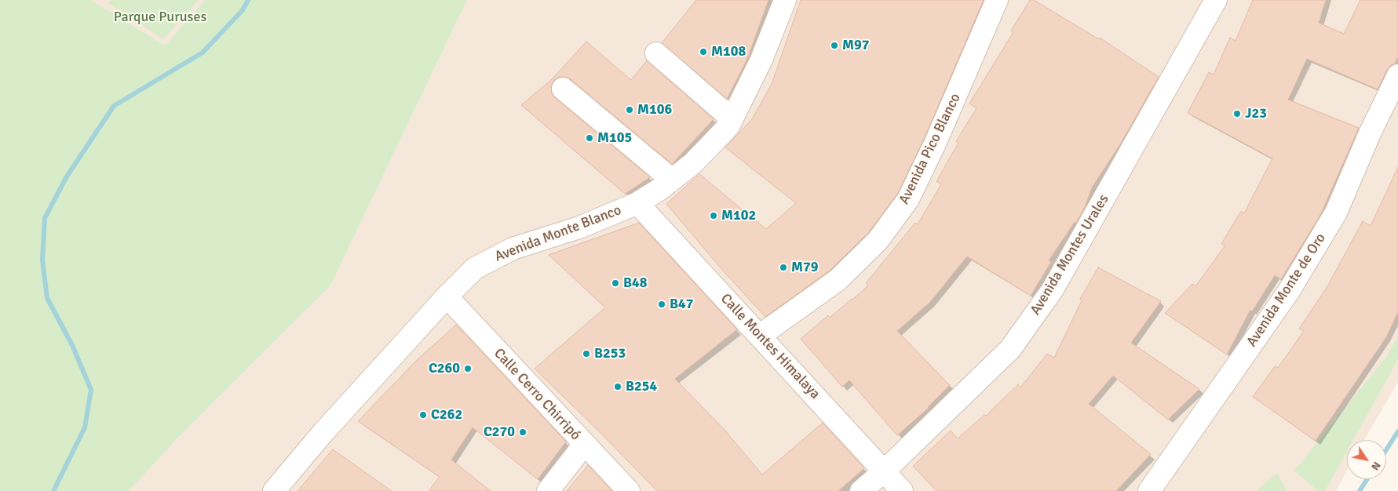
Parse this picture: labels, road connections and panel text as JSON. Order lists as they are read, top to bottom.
{
  "streets": {
    "street": [
      "Avenida Pico Blanco",
      "Avenida Monte Blanco",
      "Avenida Montes Urales",
      "Avenida Monte de Oro",
      "Calle Montes Himalaya",
      "Calle Cerro Chirripó"
    ]
  },
  "crossings": [
    ["Avenida Pico Blanco", "Calle Montes Himalaya"],
    ["Avenida Monte Blanco", "Calle Montes Himalaya"],
    ["Avenida Monte Blanco", "Calle Cerro Chirripó"],
    ["Avenida Montes Urales", "Calle Montes Himalaya"]
  ],
  "parks": ["Parque Puruses"],
  "places": [
    "M97",
    "M108",
    "M106",
    "J23",
    "M105",
    "M102",
    "M79",
    "B48",
    "B47",
    "B253",
    "C260",
    "B254",
    "C262",
    "C270"
  ],
  "north": "bottom right"
}
